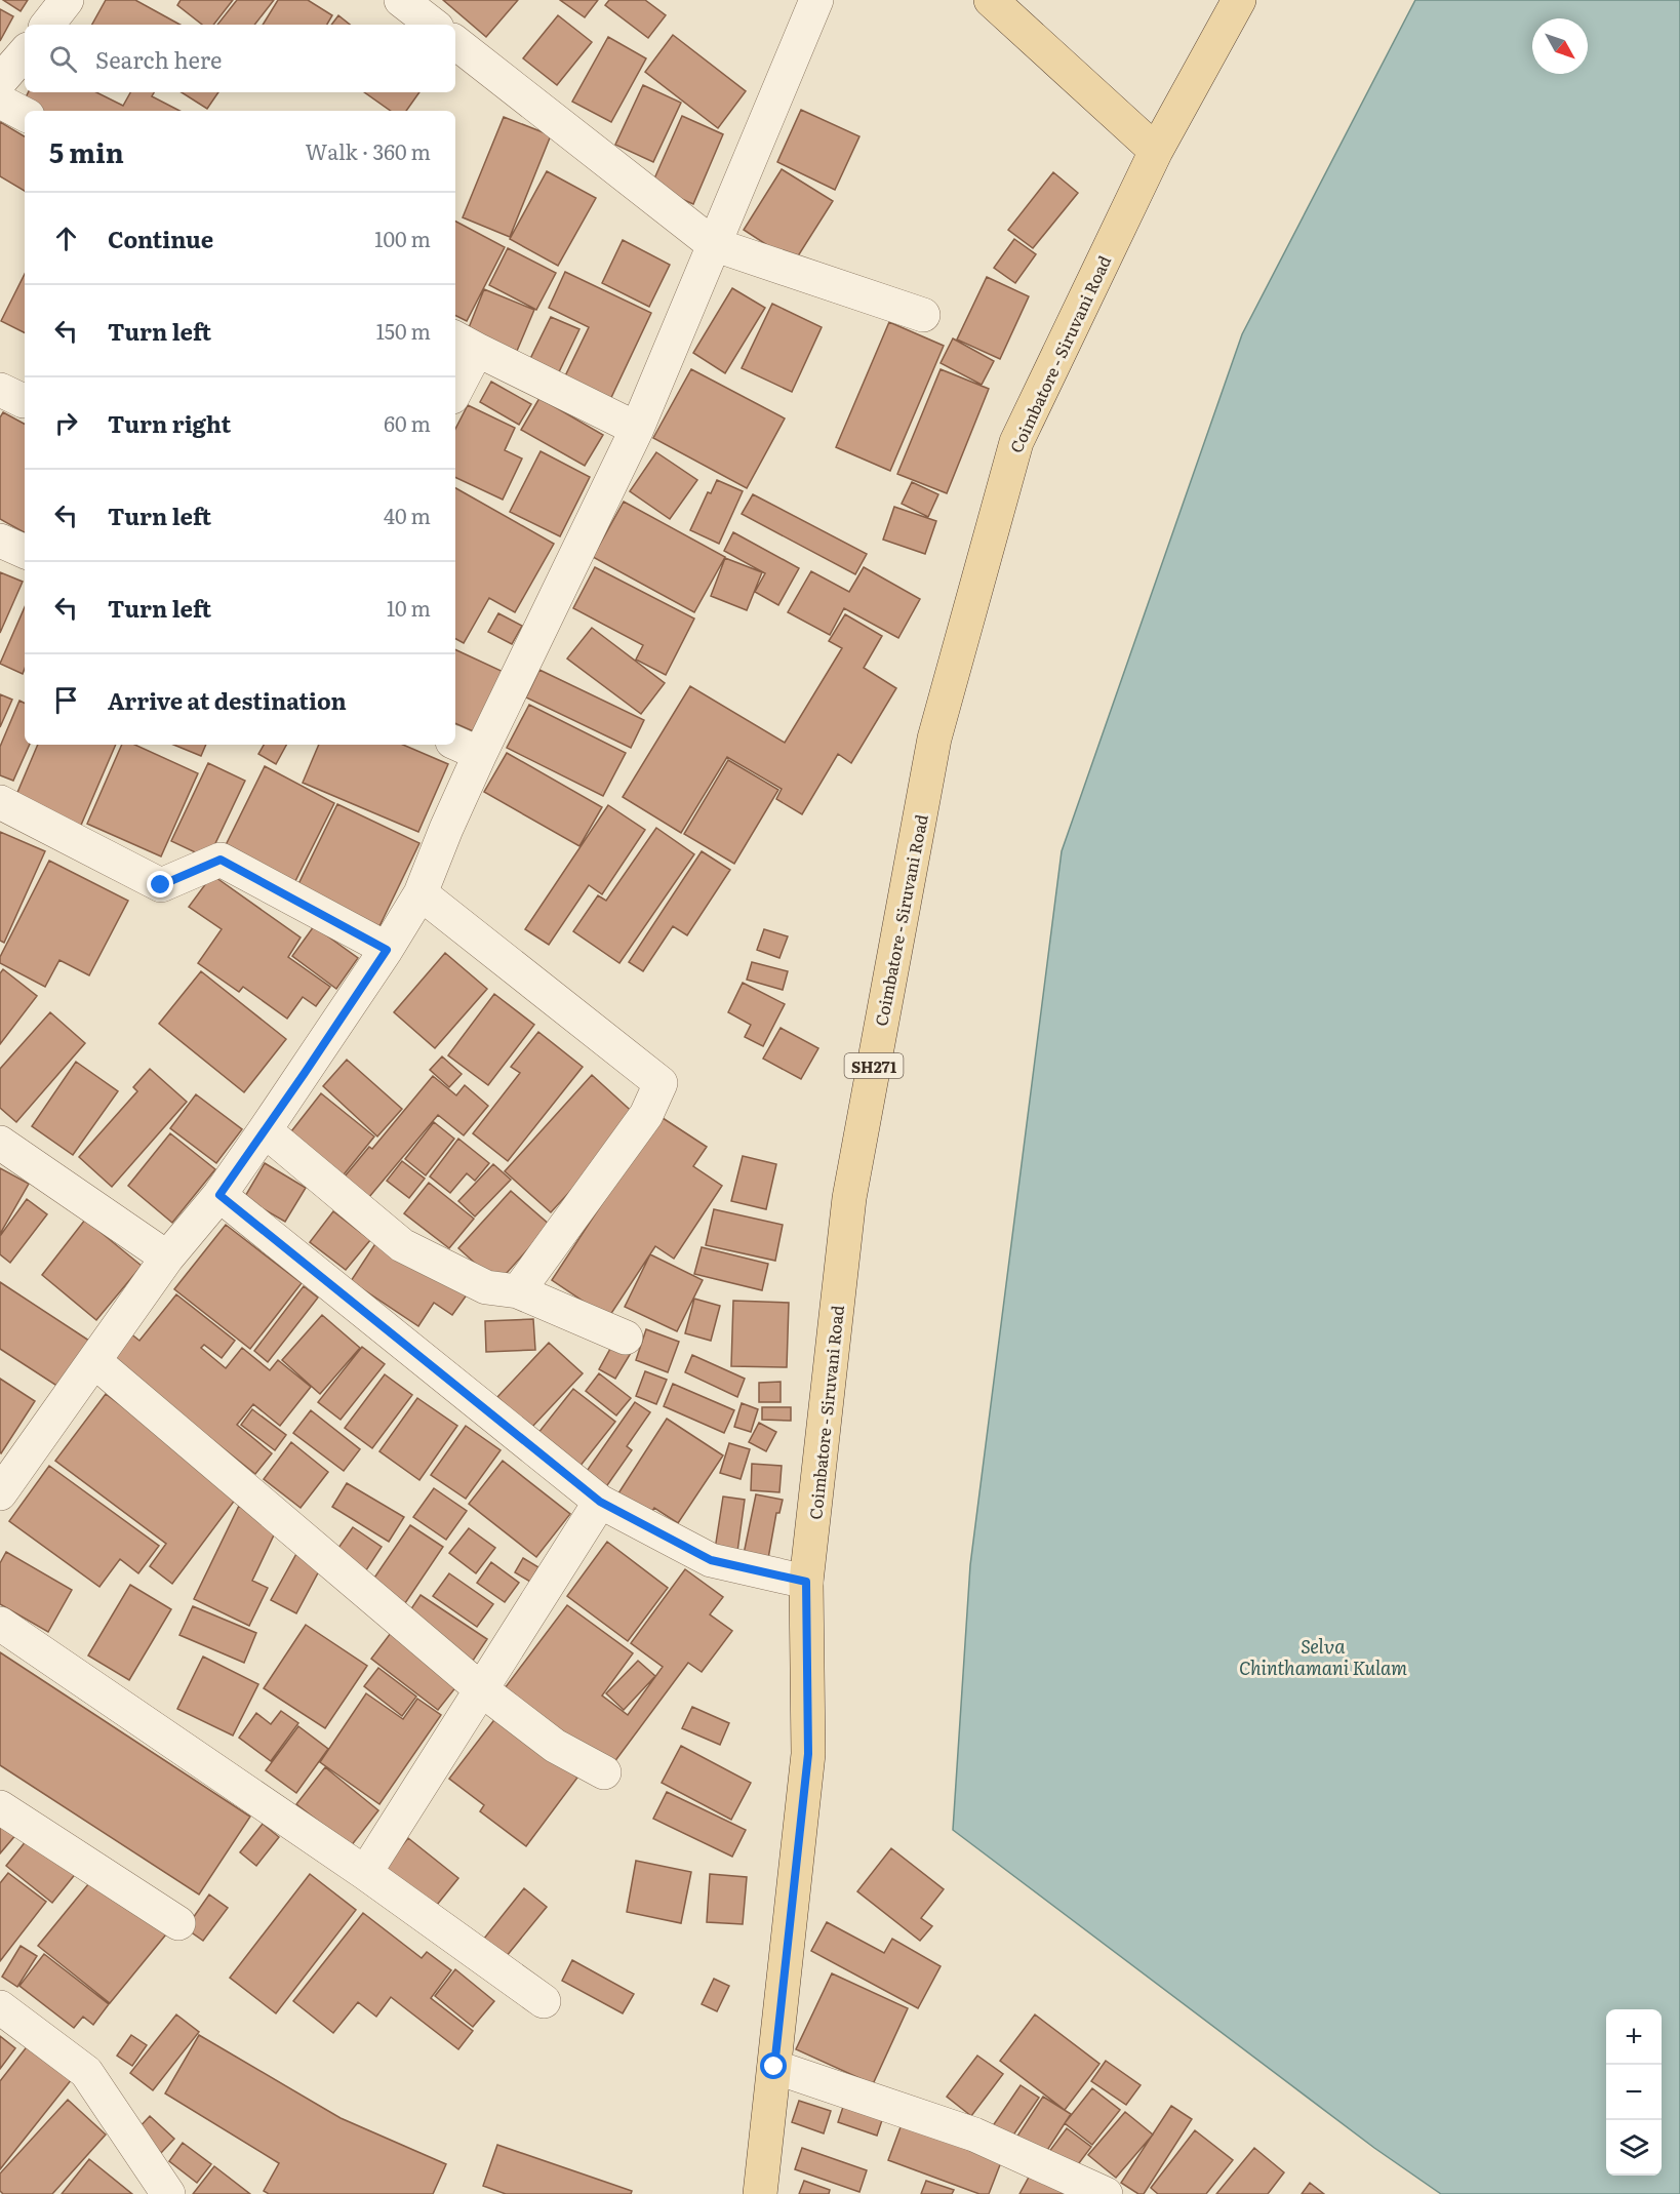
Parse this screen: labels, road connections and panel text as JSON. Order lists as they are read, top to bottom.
{
  "streets": {
    "main road": ["Coimbatore - Siruvani Road", "SH271"]
  },
  "water": ["Selva Chinthamani Kulam"],
  "north": "bottom right",
  "page": {
    "search": "Search here",
    "heading": ["5 min", "Walk · 360 m"],
    "list": [
      ["Continue", "100 m"],
      ["Turn left", "150 m"],
      ["Turn right", "60 m"],
      ["Turn left", "40 m"],
      ["Turn left", "10 m"],
      "Arrive at destination"
    ],
    "map_buttons": ["+", "−"]
  }
}
